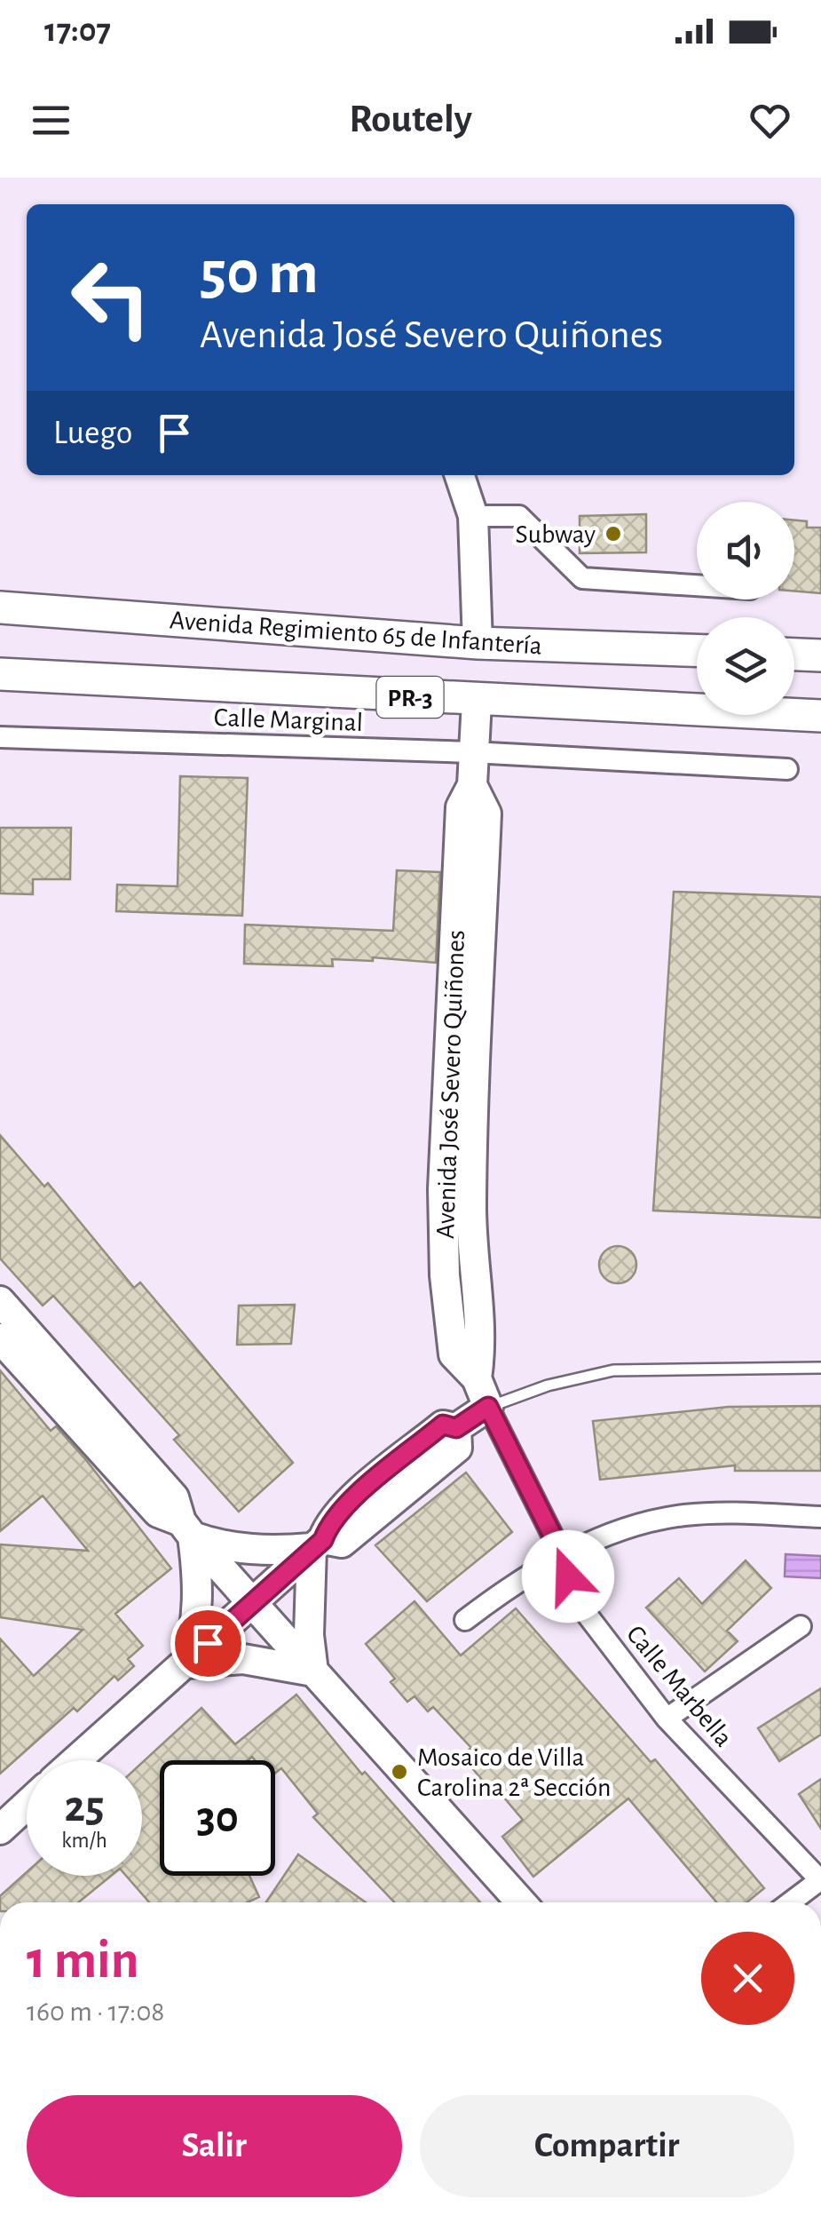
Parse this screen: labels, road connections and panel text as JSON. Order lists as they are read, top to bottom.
{
  "streets": {
    "main road": ["Avenida Regimiento 65 de Infantería", "PR-3"],
    "street": ["Calle Marginal", "Avenida José Severo Quiñones", "Calle Marbella"]
  },
  "crossings": [
    ["PR-3", "Avenida José Severo Quiñones"],
    ["Calle Marginal", "Avenida José Severo Quiñones"],
    ["Avenida José Severo Quiñones", "Calle Marbella"]
  ],
  "places": ["Subway", "Mosaico de Villa Carolina 2ª Sección"],
  "page": {
    "status": "17:07",
    "header": "Routely",
    "turn": ["50 m", "Avenida José Severo Quiñones"],
    "then": "Luego",
    "speed": "25 km/h",
    "limit": "30",
    "heading": ["1 min", "160 m · 17:08"],
    "buttons": ["Salir", "Compartir"]
  }
}
